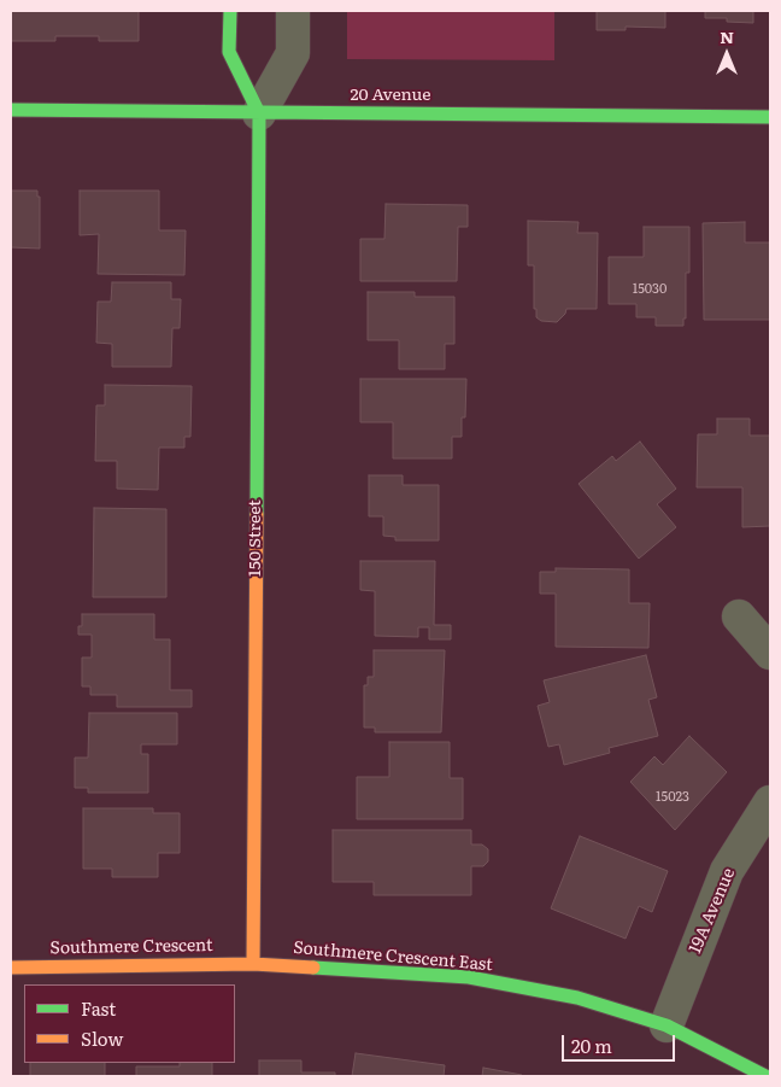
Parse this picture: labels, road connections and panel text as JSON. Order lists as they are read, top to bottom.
{
  "streets": {
    "street": [
      "20 Avenue",
      "150 Street",
      "19A Avenue",
      "Southmere Crescent",
      "Southmere Crescent East"
    ]
  },
  "crossings": [
    ["20 Avenue", "150 Street"],
    ["150 Street", "Southmere Crescent"],
    ["150 Street", "Southmere Crescent East"],
    ["19A Avenue", "Southmere Crescent East"],
    ["Southmere Crescent", "Southmere Crescent East"]
  ],
  "house_numbers": ["15030", "15023"],
  "legend": ["Fast", "Slow"],
  "scale_bar": "20 m",
  "north": "top"
}
